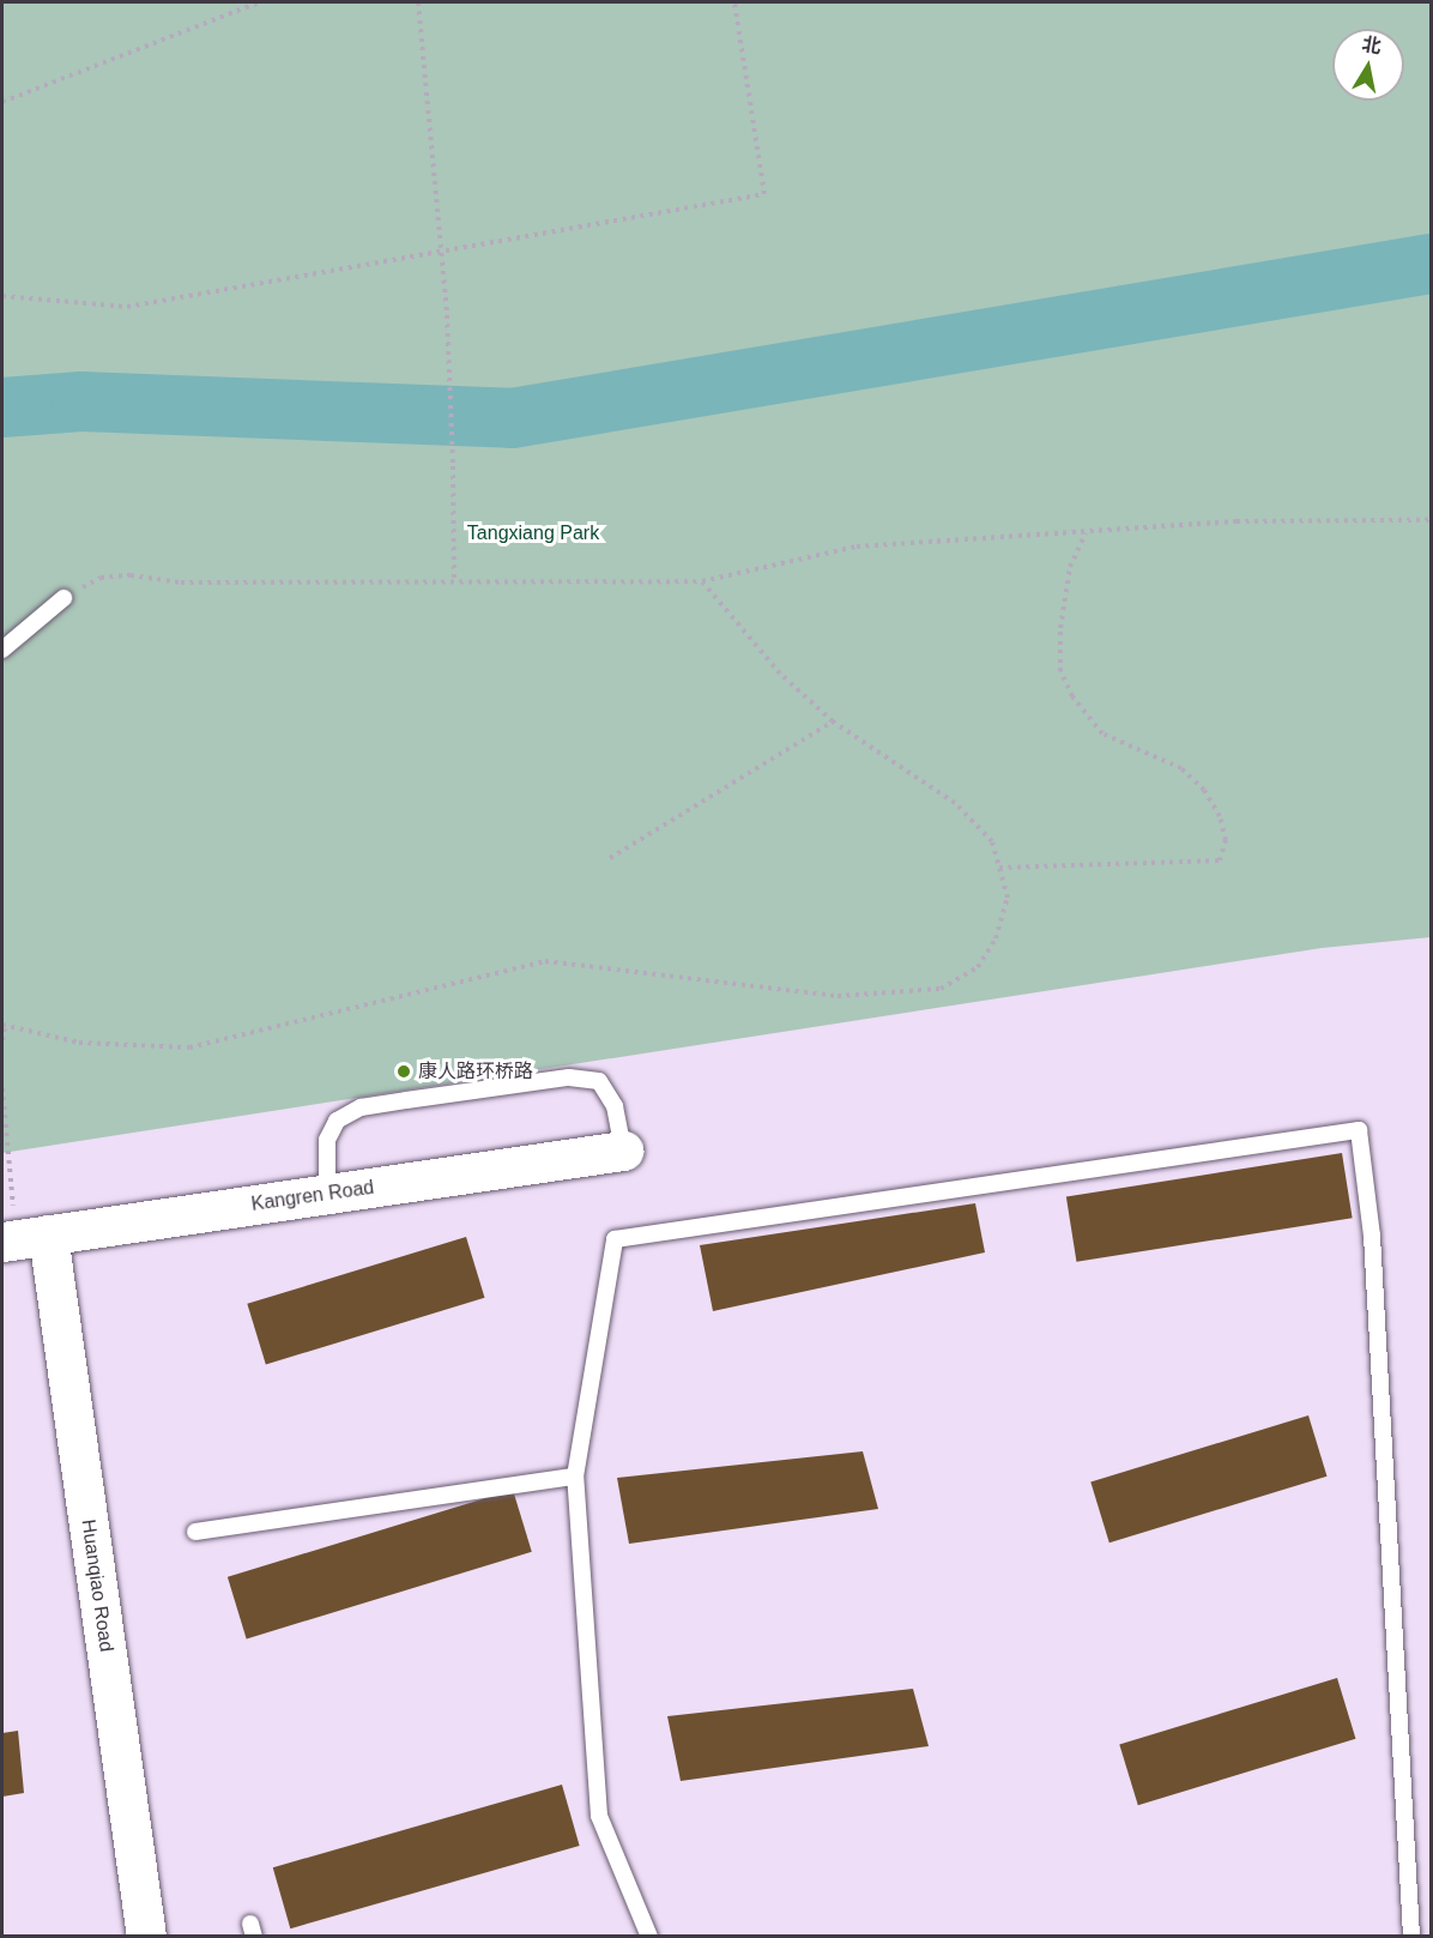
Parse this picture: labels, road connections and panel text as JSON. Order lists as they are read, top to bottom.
{
  "streets": {
    "street": ["Kangren Road", "Huanqiao Road"]
  },
  "crossings": [
    ["Kangren Road", "Huanqiao Road"]
  ],
  "parks": ["Tangxiang Park"],
  "places": ["康人路环桥路"],
  "north": "top"
}
